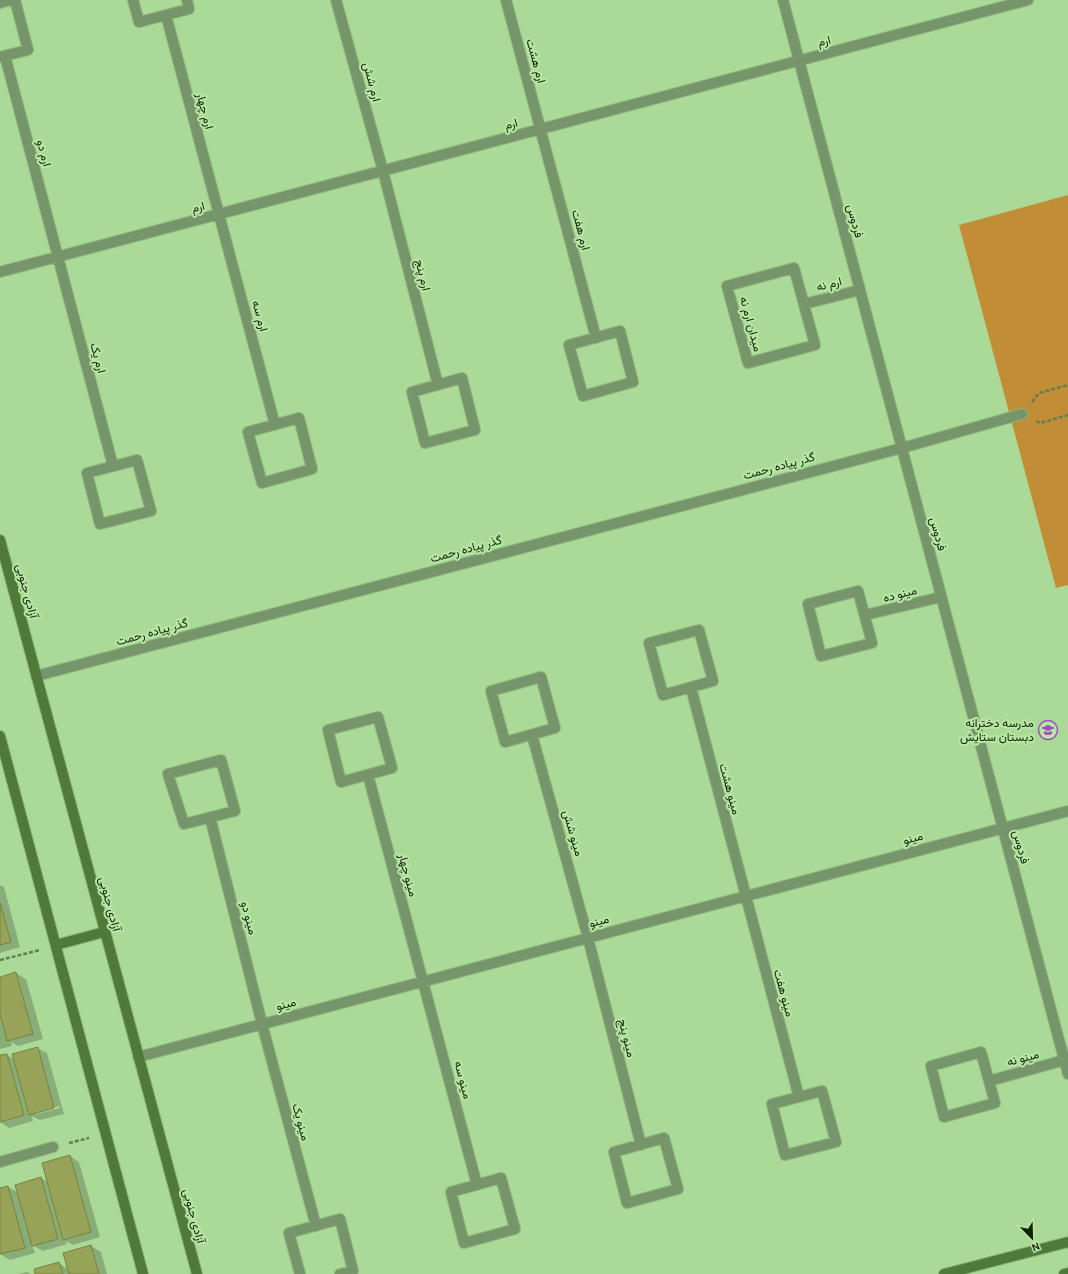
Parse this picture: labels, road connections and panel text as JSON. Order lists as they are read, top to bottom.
{
  "streets": {
    "main road": ["آزادی جنوبی"],
    "street": [
      "ارم",
      "ارم هشت",
      "ارم شش",
      "ارم چهار",
      "ارم دو",
      "فردوس",
      "ارم هفت",
      "ارم پنج",
      "ارم نه",
      "ارم سه",
      "میدان ارم نه",
      "ارم یک",
      "گذر پیاده رحمت",
      "مینو ده",
      "مینو هشت",
      "مینو شش",
      "مینو",
      "مینو چهار",
      "مینو دو",
      "مینو هفت",
      "مینو پنج",
      "مینو نه",
      "مینو سه",
      "مینو یک"
    ]
  },
  "crossings": [
    ["ارم", "ارم هشت"],
    ["ارم", "ارم شش"],
    ["ارم", "ارم چهار"],
    ["ارم", "ارم دو"],
    ["ارم", "فردوس"],
    ["ارم", "ارم هفت"],
    ["ارم", "ارم پنج"],
    ["ارم", "ارم سه"],
    ["ارم", "ارم یک"],
    ["ارم هشت", "ارم هفت"],
    ["ارم شش", "ارم پنج"],
    ["ارم چهار", "ارم سه"],
    ["ارم دو", "ارم یک"],
    ["فردوس", "ارم نه"],
    ["فردوس", "گذر پیاده رحمت"],
    ["فردوس", "مینو ده"],
    ["فردوس", "مینو"],
    ["فردوس", "مینو نه"],
    ["ارم نه", "میدان ارم نه"],
    ["گذر پیاده رحمت", "آزادی جنوبی"],
    ["آزادی جنوبی", "مینو"],
    ["مینو هشت", "مینو"],
    ["مینو هشت", "مینو هفت"],
    ["مینو شش", "مینو"],
    ["مینو شش", "مینو پنج"],
    ["مینو", "مینو چهار"],
    ["مینو", "مینو دو"],
    ["مینو", "مینو هفت"],
    ["مینو", "مینو پنج"],
    ["مینو", "مینو سه"],
    ["مینو", "مینو یک"],
    ["مینو چهار", "مینو سه"],
    ["مینو دو", "مینو یک"]
  ],
  "places": {
    "school or university": ["مدرسه دخترانه دبستان ستایش"]
  },
  "north": "bottom right"
}
